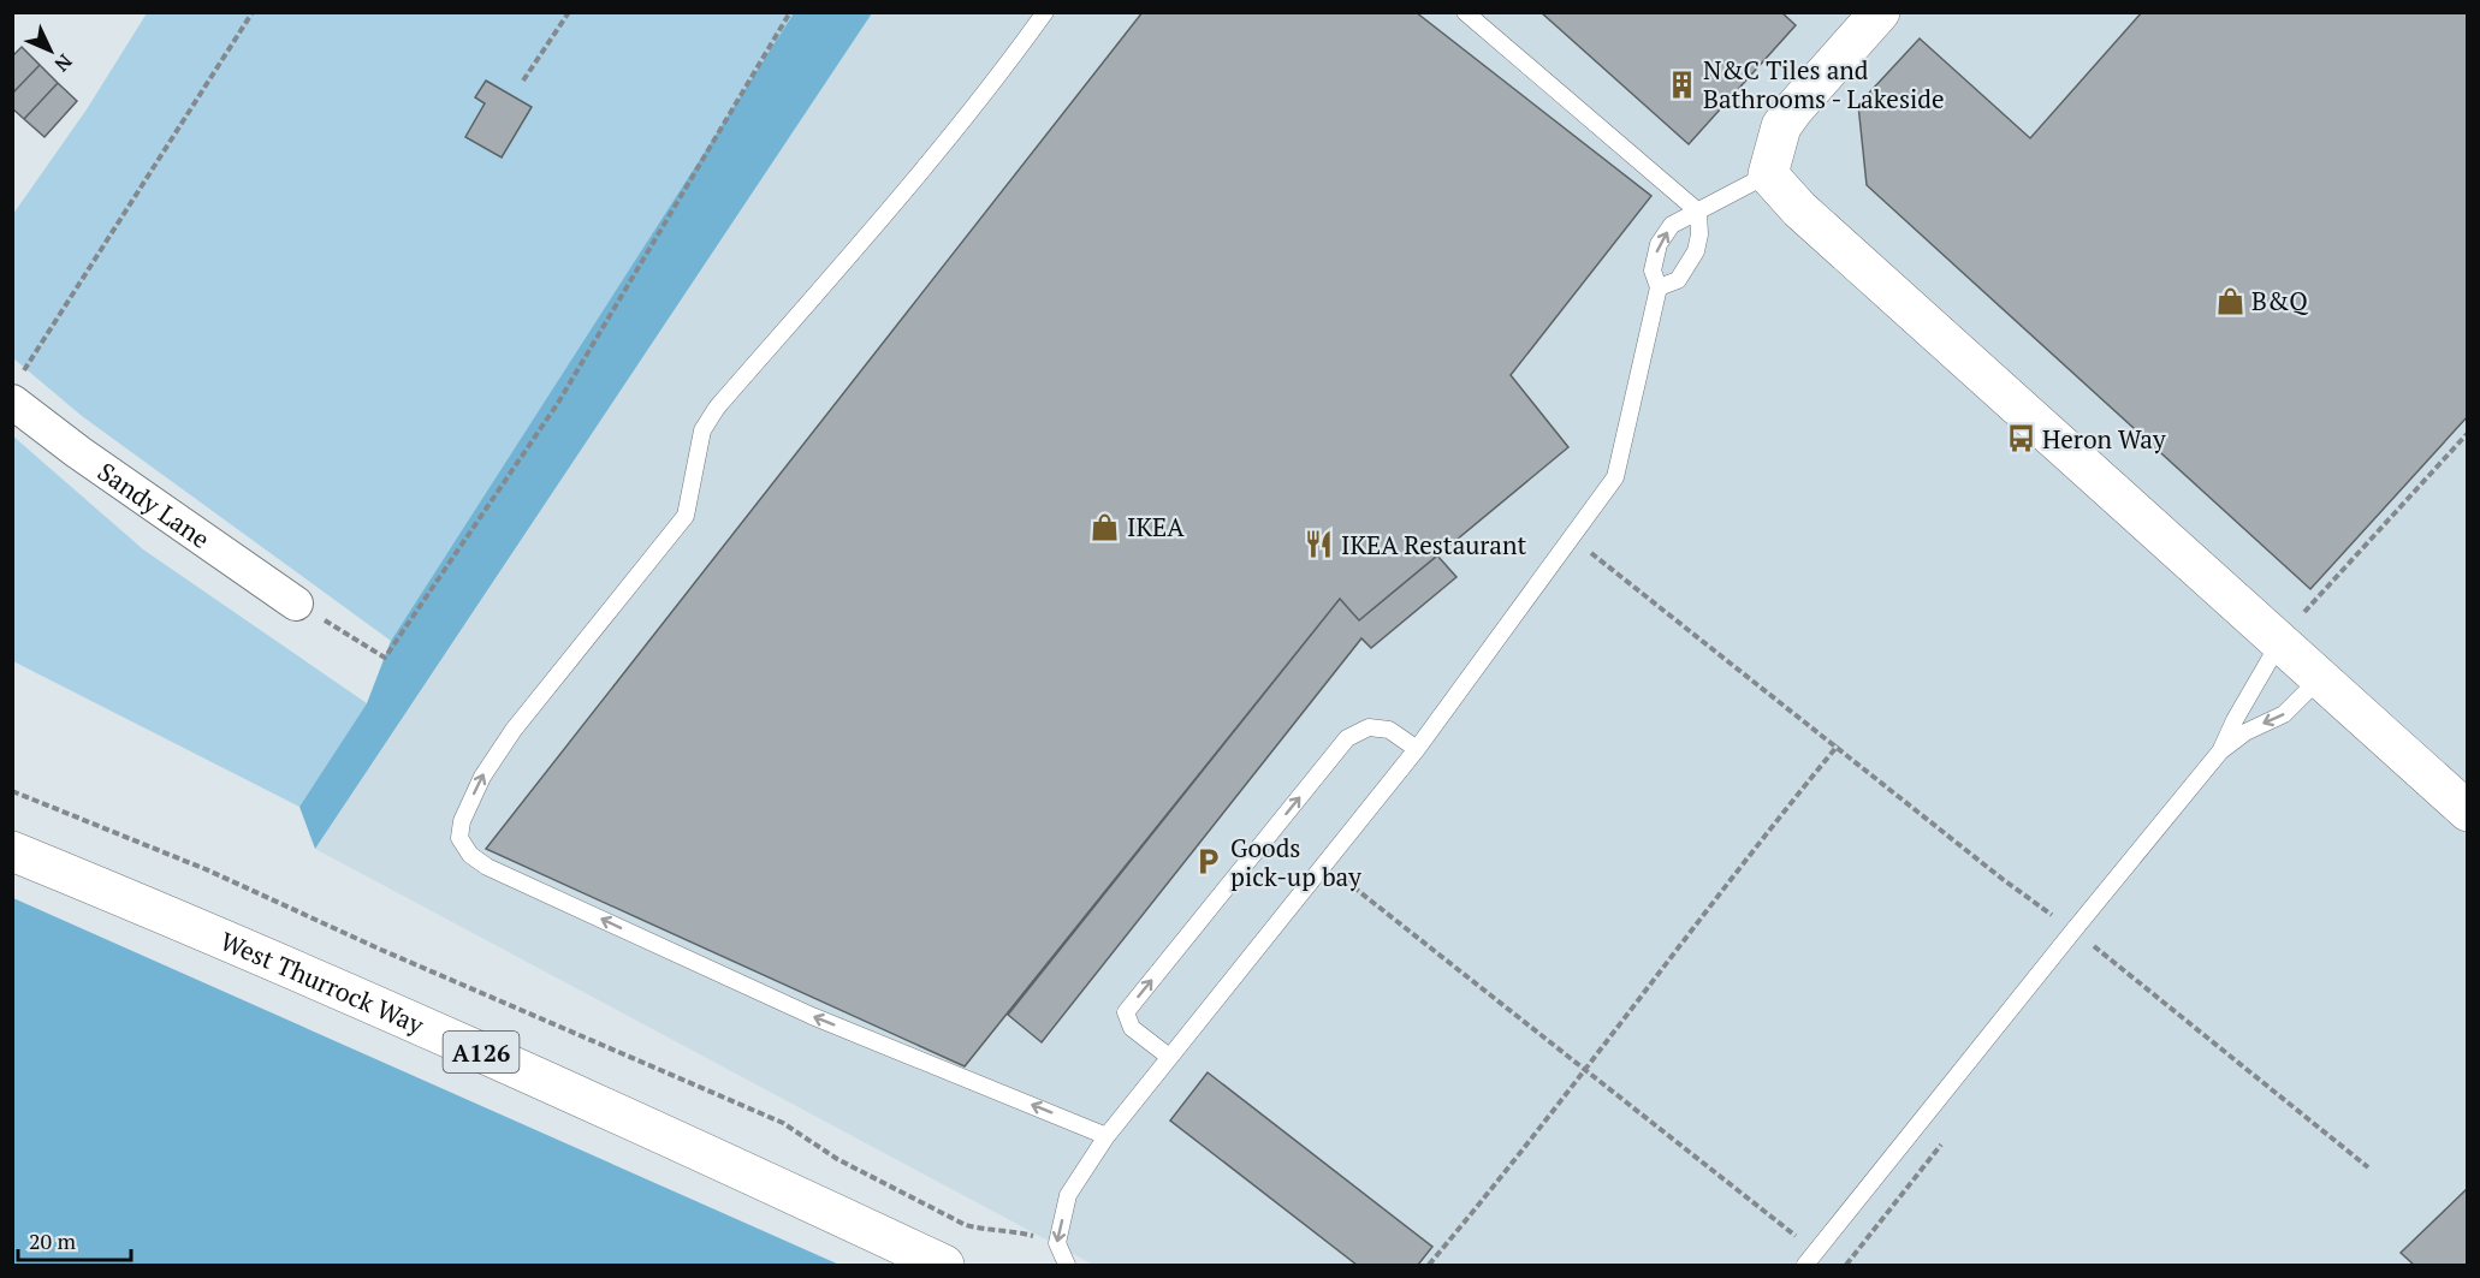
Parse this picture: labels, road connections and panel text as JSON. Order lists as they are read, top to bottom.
{
  "streets": {
    "street": ["Sandy Lane", "West Thurrock Way", "A126"]
  },
  "places": {
    "building": ["N&C Tiles and Bathrooms - Lakeside"],
    "shop": ["B&Q", "IKEA"],
    "bus stop": ["Heron Way"],
    "restaurant": ["IKEA Restaurant"],
    "parking": ["Goods pick-up bay"]
  },
  "scale_bar": "20 m",
  "north": "bottom right"
}
